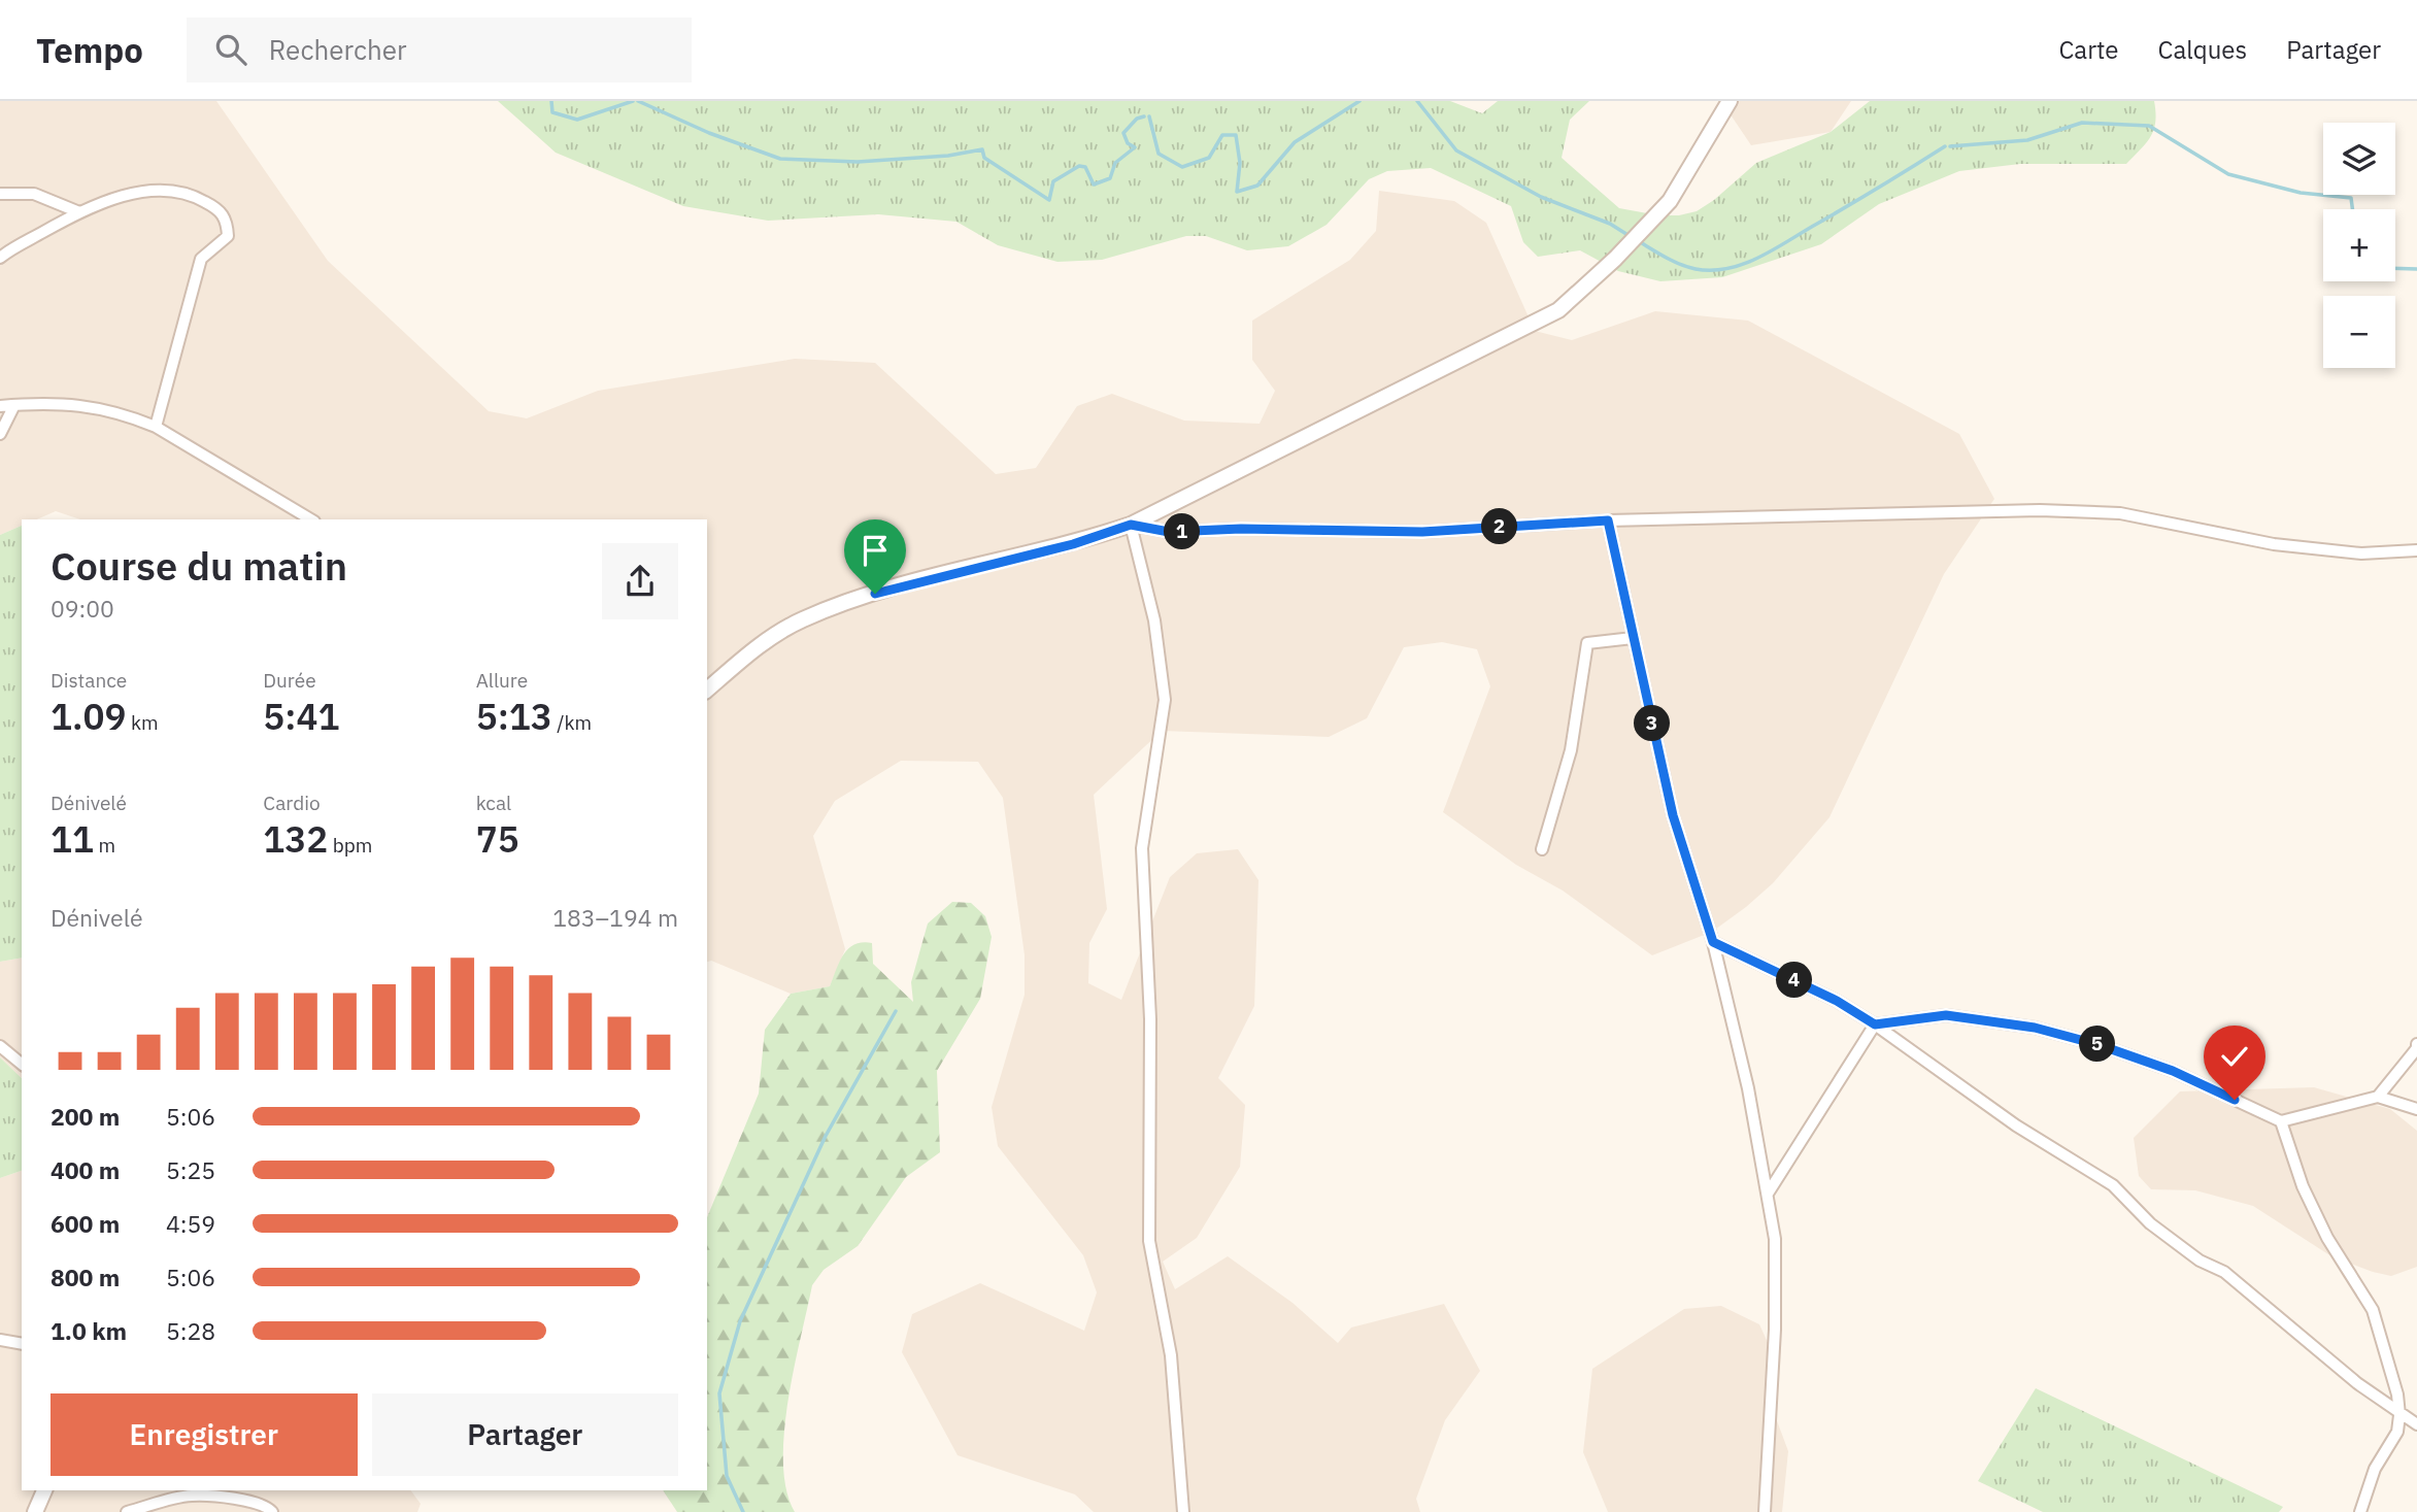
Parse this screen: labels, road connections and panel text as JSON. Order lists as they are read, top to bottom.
{
  "page": {
    "header": "Tempo",
    "search": "Rechercher",
    "nav": ["Carte", "Calques", "Partager"],
    "map_buttons": ["+", "−"],
    "pins": [
      "2",
      "1",
      "3",
      "4",
      "5"
    ],
    "heading": ["Course du matin", "09:00"],
    "stats": [
      ["Distance", "1.09 km"],
      ["Durée", "5:41"],
      ["Allure", "5:13 /km"],
      ["Dénivelé", "11 m"],
      ["Cardio", "132 bpm"],
      ["kcal", "75"]
    ],
    "chart": ["Dénivelé", "183–194 m"],
    "list": [
      {
        "name": "200 m",
        "note": "5:06"
      },
      {
        "name": "400 m",
        "note": "5:25"
      },
      {
        "name": "600 m",
        "note": "4:59"
      },
      {
        "name": "800 m",
        "note": "5:06"
      },
      {
        "name": "1.0 km",
        "note": "5:28"
      }
    ],
    "buttons": ["Enregistrer", "Partager"]
  }
}
